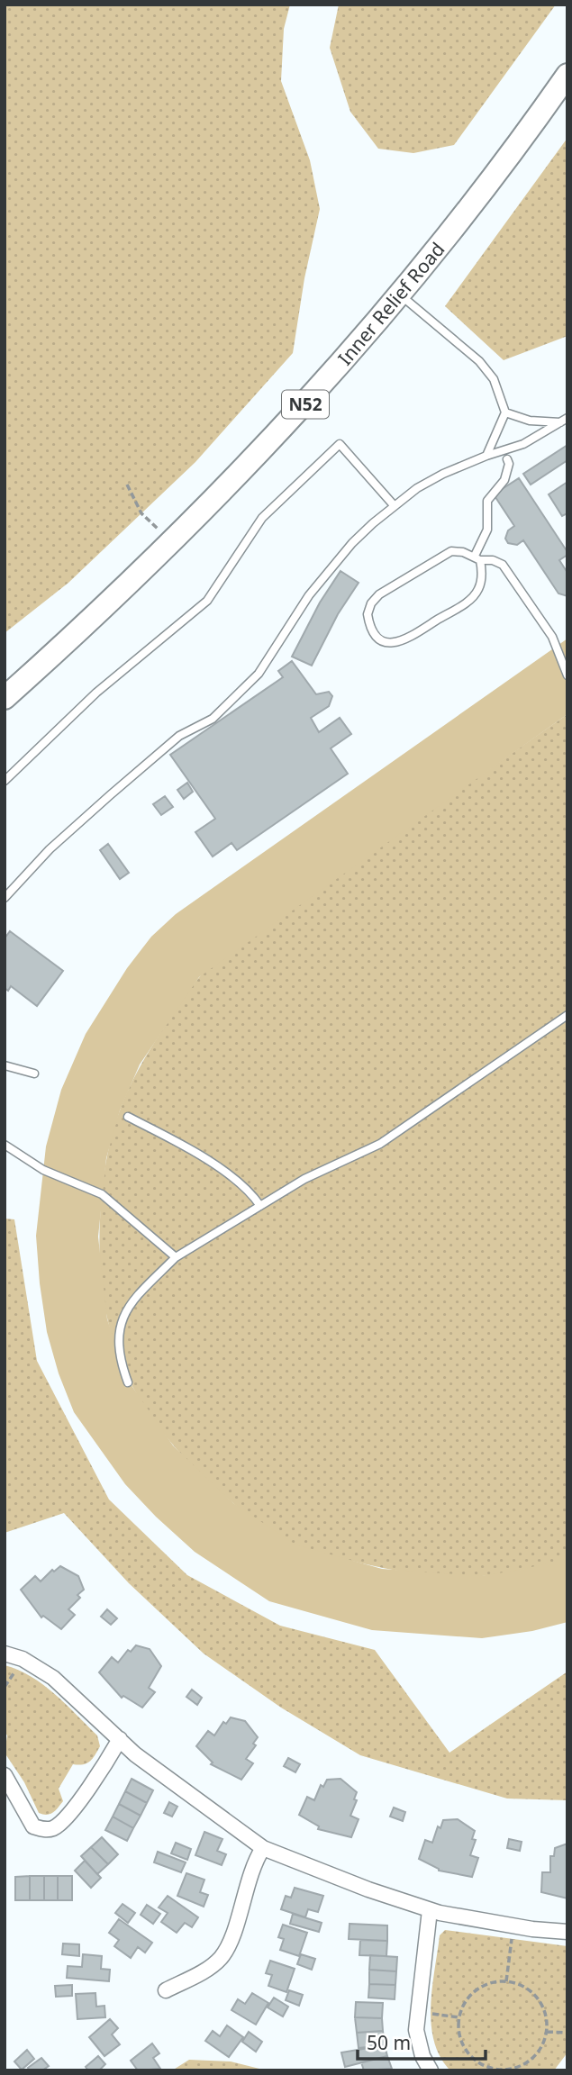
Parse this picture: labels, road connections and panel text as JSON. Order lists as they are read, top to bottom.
{
  "streets": {
    "main road": ["Inner Relief Road", "N52"]
  },
  "scale_bar": "50 m"
}
